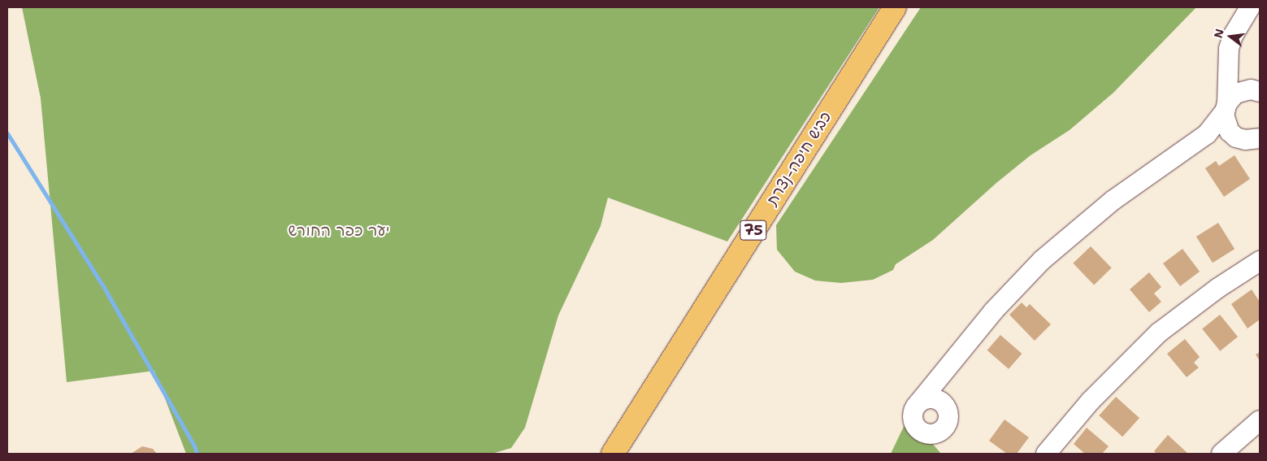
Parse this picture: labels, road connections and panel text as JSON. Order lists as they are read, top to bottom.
{
  "streets": {
    "highway": ["כביש חיפה-נצרת", "75"]
  },
  "parks": ["יער כפר החורש"],
  "north": "left"
}
